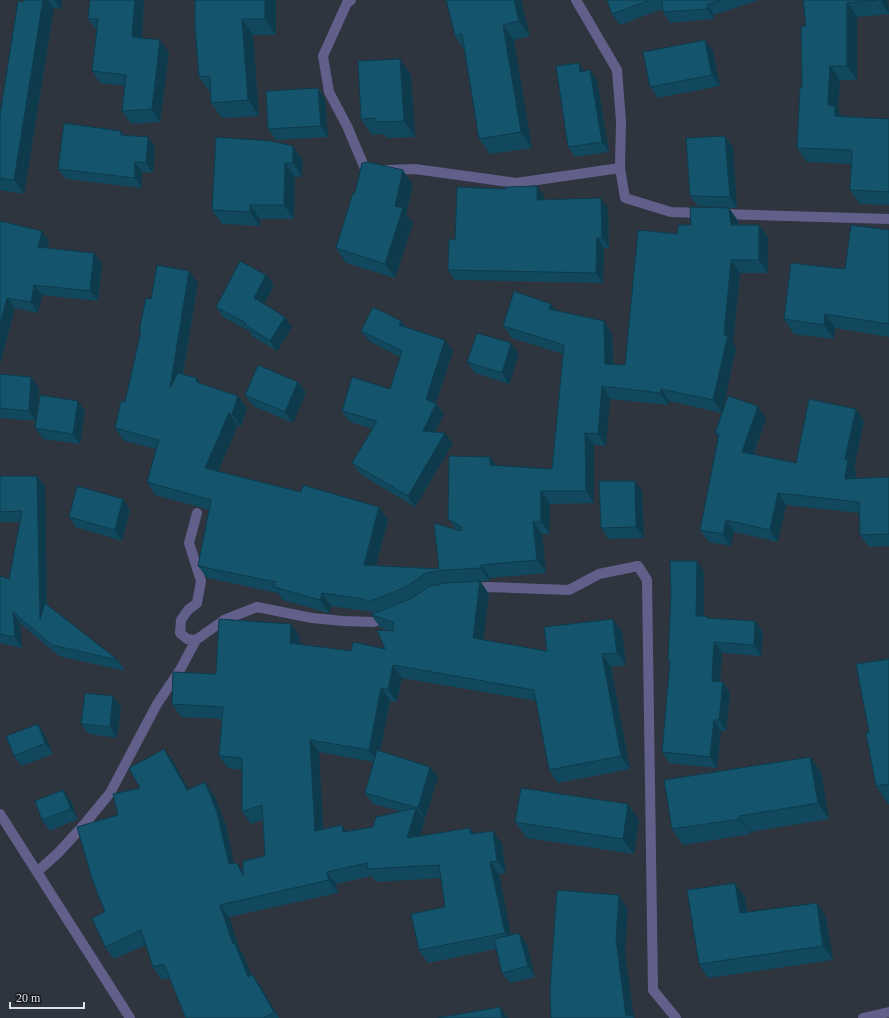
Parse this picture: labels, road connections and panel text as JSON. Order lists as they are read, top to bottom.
{
  "scale_bar": "20 m"
}
